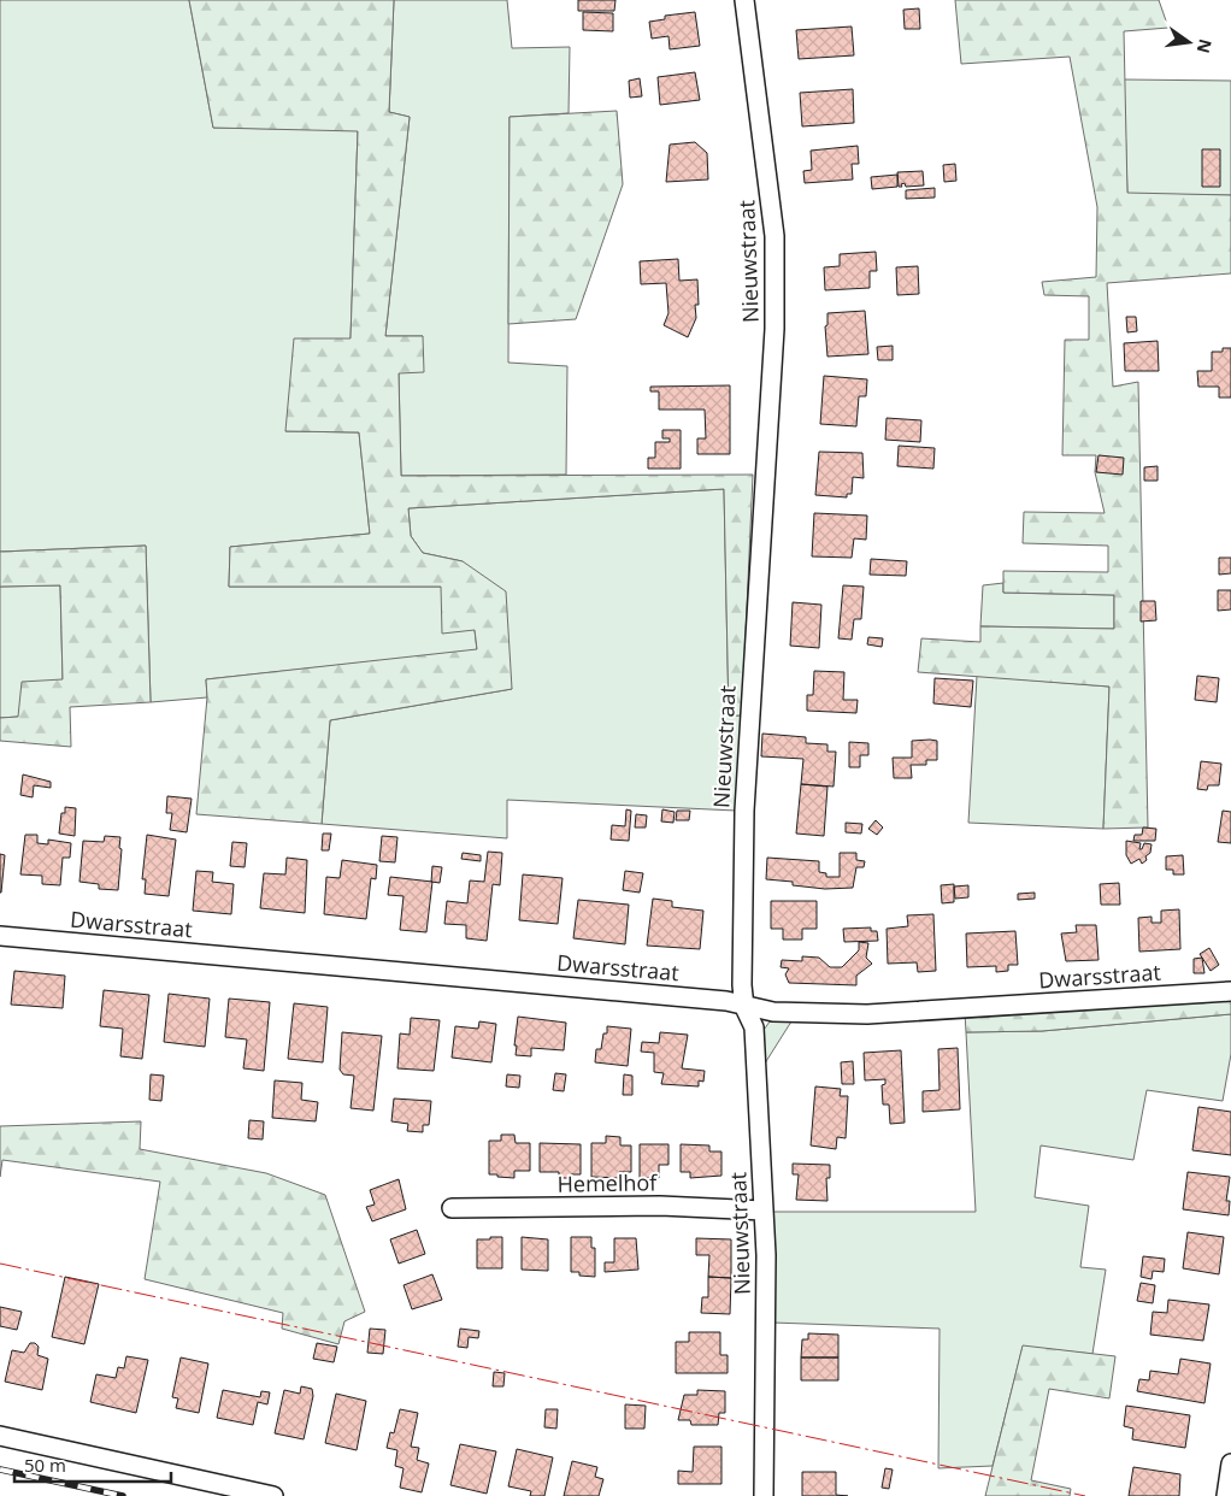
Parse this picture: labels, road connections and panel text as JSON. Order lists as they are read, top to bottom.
{
  "streets": {
    "street": ["Nieuwstraat", "Dwarsstraat", "Hemelhof"]
  },
  "crossings": [
    ["Nieuwstraat", "Dwarsstraat"],
    ["Nieuwstraat", "Hemelhof"]
  ],
  "scale_bar": "50 m",
  "north": "right"
}
